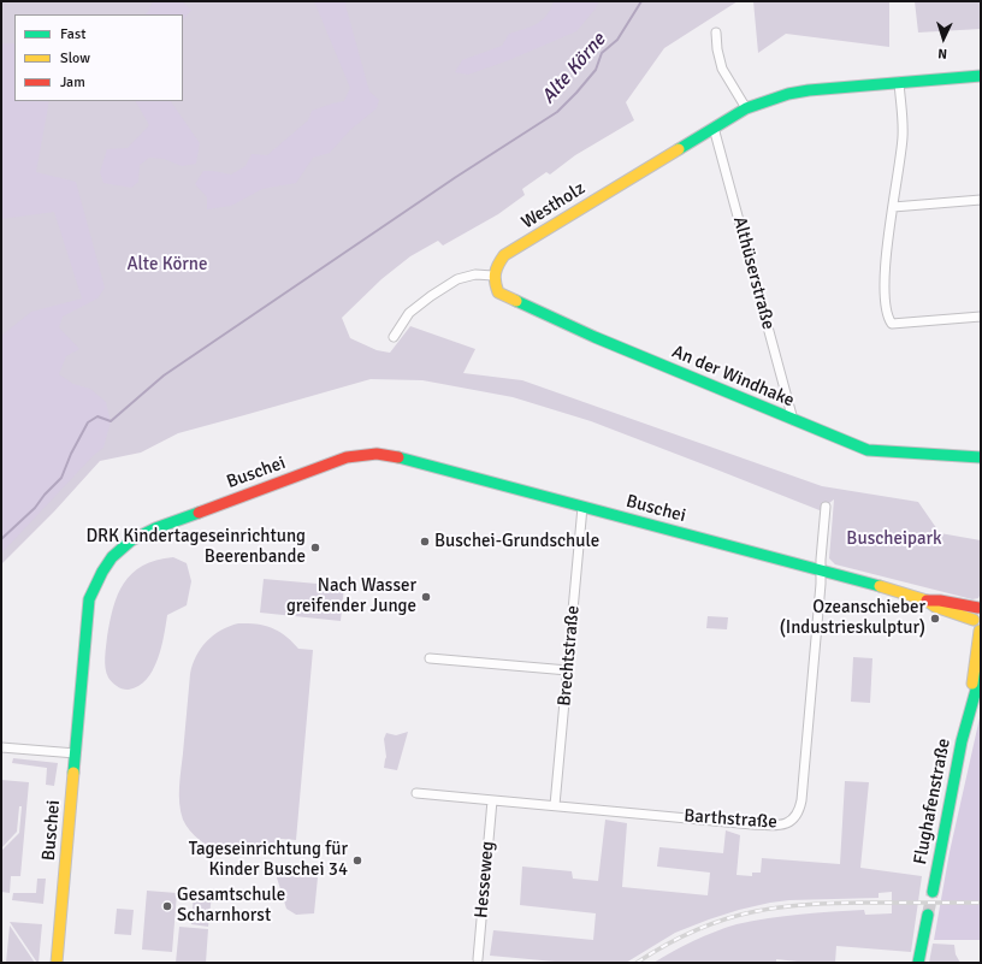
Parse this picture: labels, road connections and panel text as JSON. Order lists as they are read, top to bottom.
{
  "streets": {
    "street": [
      "Westholz",
      "Althüserstraße",
      "An der Windhake",
      "Buschei",
      "Brechtstraße",
      "Flughafenstraße",
      "Barthstraße",
      "Hesseweg"
    ]
  },
  "crossings": [
    ["Westholz", "Althüserstraße"],
    ["Westholz", "An der Windhake"],
    ["Althüserstraße", "An der Windhake"],
    ["Buschei", "Brechtstraße"],
    ["Buschei", "Flughafenstraße"],
    ["Buschei", "Barthstraße"],
    ["Brechtstraße", "Barthstraße"],
    ["Barthstraße", "Hesseweg"]
  ],
  "water": ["Alte Körne"],
  "parks": ["Alte Körne", "Buscheipark"],
  "places": [
    "Buschei-Grundschule",
    "DRK Kindertageseinrichtung Beerenbande",
    "Nach Wasser greifender Junge",
    "Ozeanschieber (Industrieskulptur)",
    "Tageseinrichtung für Kinder Buschei 34",
    "Gesamtschule Scharnhorst"
  ],
  "legend": ["Fast", "Slow", "Jam"],
  "north": "bottom"
}
